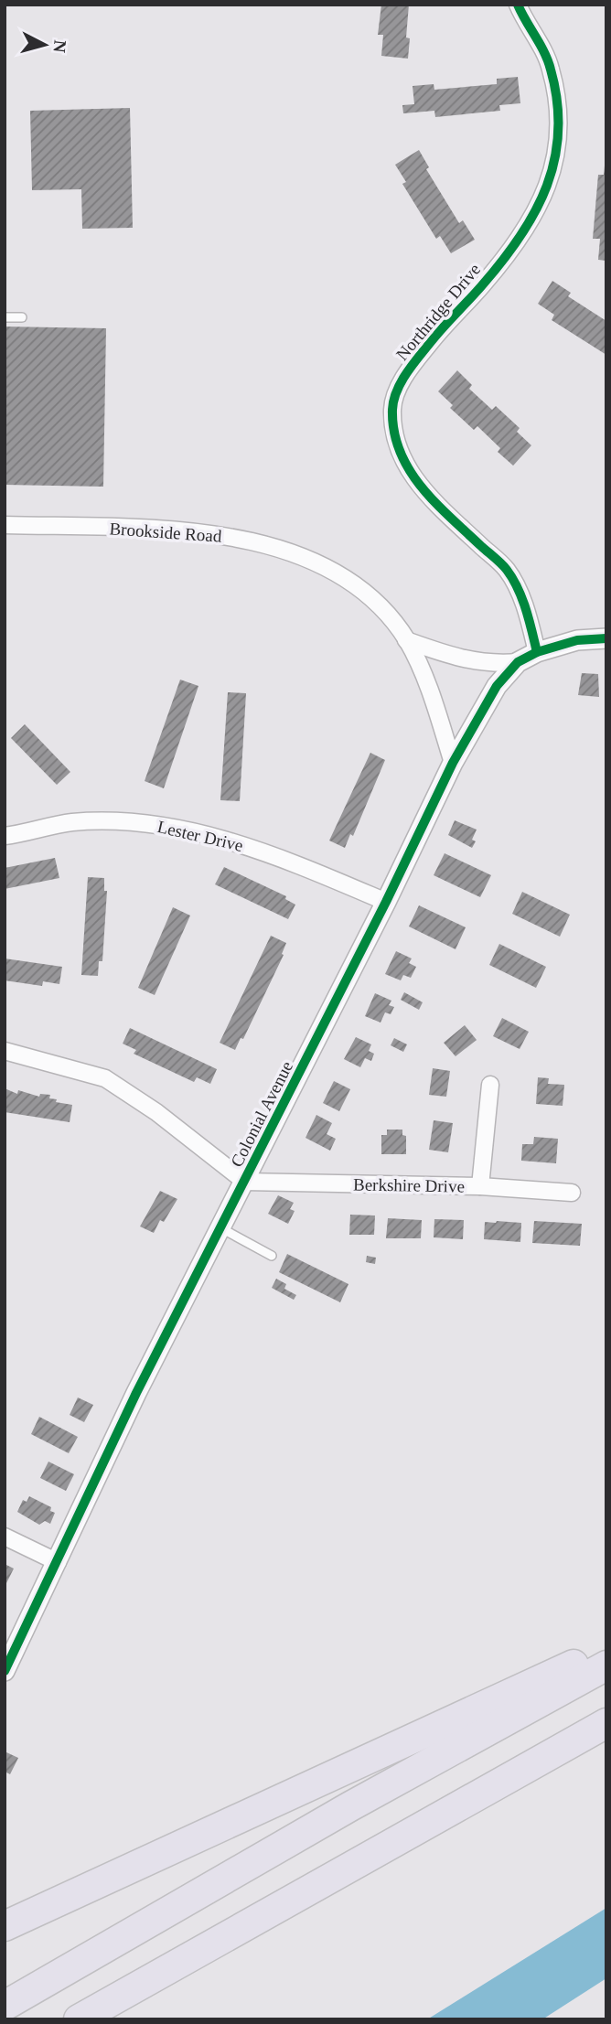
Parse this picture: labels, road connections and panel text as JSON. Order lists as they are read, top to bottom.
{
  "streets": {
    "street": [
      "Northridge Drive",
      "Brookside Road",
      "Lester Drive",
      "Colonial Avenue",
      "Berkshire Drive"
    ]
  },
  "crossings": [
    ["Northridge Drive", "Colonial Avenue"],
    ["Brookside Road", "Colonial Avenue"],
    ["Lester Drive", "Colonial Avenue"],
    ["Colonial Avenue", "Berkshire Drive"]
  ],
  "north": "right"
}
